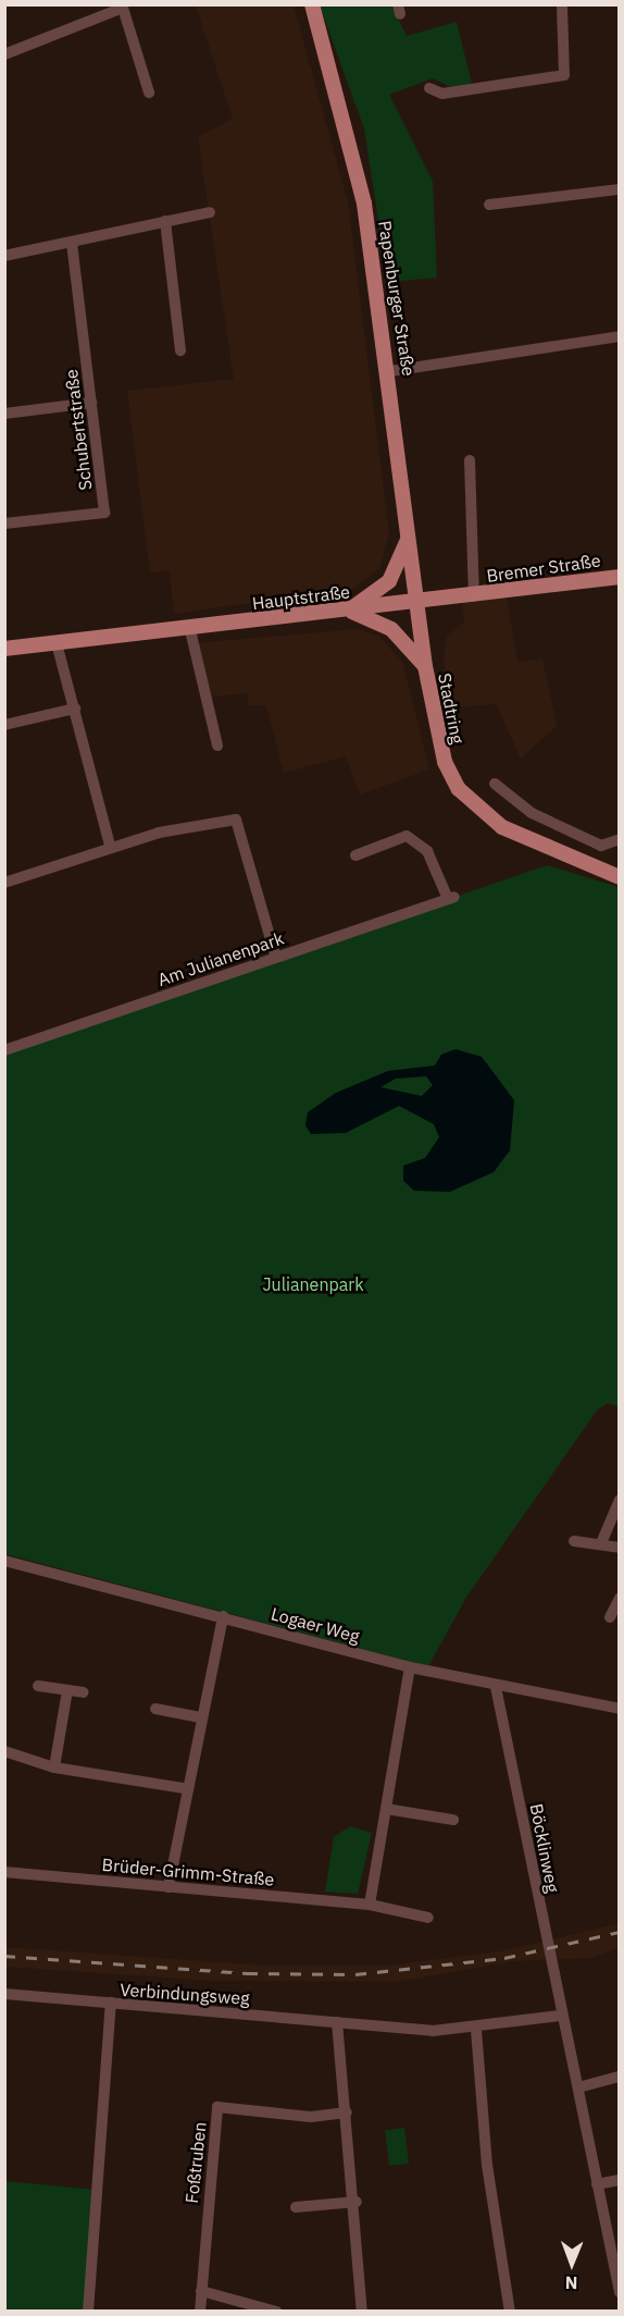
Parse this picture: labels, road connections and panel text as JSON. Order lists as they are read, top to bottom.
{
  "streets": {
    "main road": [
      "Papenburger Straße",
      "Bremer Straße",
      "Hauptstraße",
      "Stadtring"
    ],
    "street": [
      "Schubertstraße",
      "Am Julianenpark",
      "Logaer Weg",
      "Böcklinweg",
      "Brüder-Grimm-Straße",
      "Verbindungsweg",
      "Foßtruben"
    ]
  },
  "crossings": [
    ["Papenburger Straße", "Bremer Straße"],
    ["Papenburger Straße", "Hauptstraße"],
    ["Papenburger Straße", "Stadtring"],
    ["Bremer Straße", "Hauptstraße"],
    ["Bremer Straße", "Stadtring"],
    ["Hauptstraße", "Stadtring"],
    ["Logaer Weg", "Böcklinweg"],
    ["Böcklinweg", "Verbindungsweg"]
  ],
  "parks": ["Julianenpark"],
  "north": "bottom"
}
